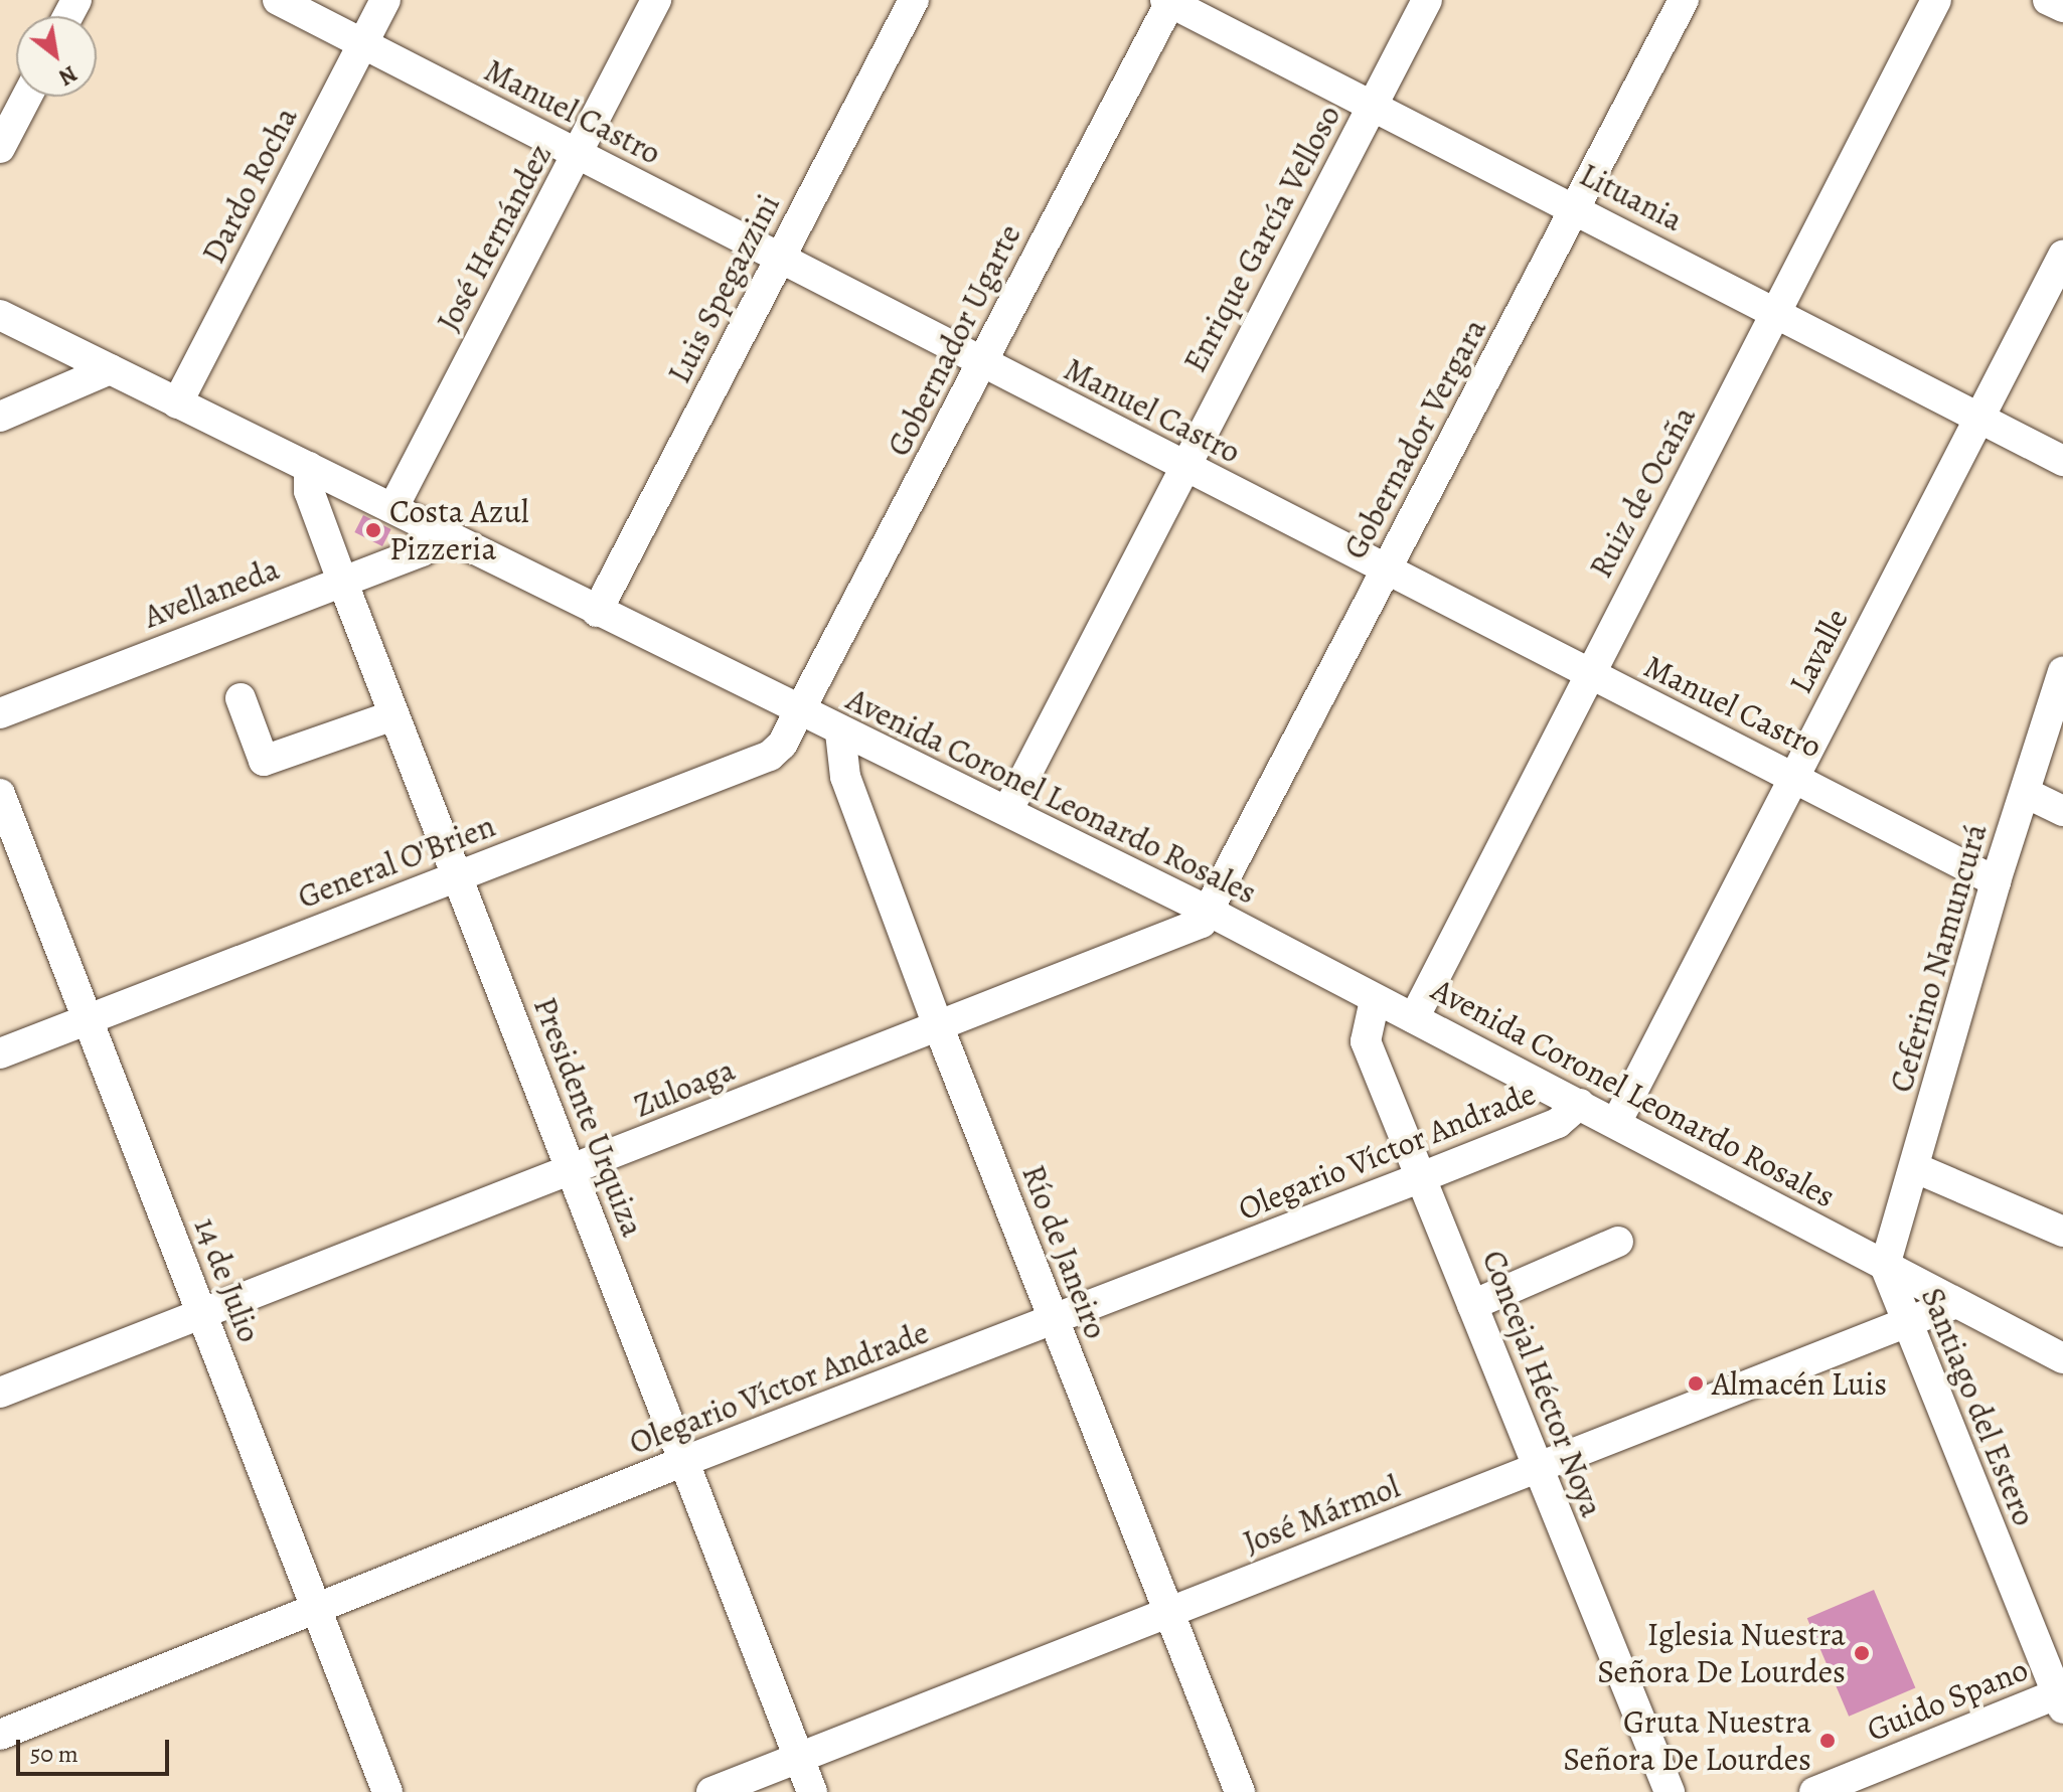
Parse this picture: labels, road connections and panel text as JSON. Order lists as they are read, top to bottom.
{
  "streets": {
    "street": [
      "Manuel Castro",
      "Dardo Rocha",
      "Lituania",
      "José Hernández",
      "Enrique García Velloso",
      "Luis Spegazzini",
      "Gobernador Ugarte",
      "Gobernador Vergara",
      "Ruiz de Ocaña",
      "Avellaneda",
      "Lavalle",
      "Avenida Coronel Leonardo Rosales",
      "General O'Brien",
      "Ceferino Namuncurá",
      "Zuloaga",
      "Presidente Urquiza",
      "Olegario Víctor Andrade",
      "Río de Janeiro",
      "14 de Julio",
      "Concejal Héctor Noya",
      "Santiago del Estero",
      "José Mármol",
      "Guido Spano"
    ]
  },
  "crossings": [
    ["Manuel Castro", "Dardo Rocha"],
    ["Manuel Castro", "José Hernández"],
    ["Manuel Castro", "Enrique García Velloso"],
    ["Manuel Castro", "Luis Spegazzini"],
    ["Manuel Castro", "Gobernador Ugarte"],
    ["Manuel Castro", "Gobernador Vergara"],
    ["Manuel Castro", "Ruiz de Ocaña"],
    ["Manuel Castro", "Lavalle"],
    ["Manuel Castro", "Ceferino Namuncurá"],
    ["Dardo Rocha", "Avenida Coronel Leonardo Rosales"],
    ["Lituania", "Enrique García Velloso"],
    ["Lituania", "Gobernador Ugarte"],
    ["Lituania", "Gobernador Vergara"],
    ["Lituania", "Ruiz de Ocaña"],
    ["Lituania", "Lavalle"],
    ["José Hernández", "Avenida Coronel Leonardo Rosales"],
    ["Enrique García Velloso", "Avenida Coronel Leonardo Rosales"],
    ["Luis Spegazzini", "Avenida Coronel Leonardo Rosales"],
    ["Gobernador Ugarte", "Avenida Coronel Leonardo Rosales"],
    ["Gobernador Ugarte", "General O'Brien"],
    ["Gobernador Vergara", "Avenida Coronel Leonardo Rosales"],
    ["Gobernador Vergara", "Zuloaga"],
    ["Ruiz de Ocaña", "Avenida Coronel Leonardo Rosales"],
    ["Avellaneda", "Avenida Coronel Leonardo Rosales"],
    ["Avellaneda", "Presidente Urquiza"],
    ["Lavalle", "Avenida Coronel Leonardo Rosales"],
    ["Avenida Coronel Leonardo Rosales", "General O'Brien"],
    ["Avenida Coronel Leonardo Rosales", "Ceferino Namuncurá"],
    ["Avenida Coronel Leonardo Rosales", "Zuloaga"],
    ["Avenida Coronel Leonardo Rosales", "Presidente Urquiza"],
    ["Avenida Coronel Leonardo Rosales", "Olegario Víctor Andrade"],
    ["Avenida Coronel Leonardo Rosales", "Río de Janeiro"],
    ["Avenida Coronel Leonardo Rosales", "Concejal Héctor Noya"],
    ["Avenida Coronel Leonardo Rosales", "Santiago del Estero"],
    ["Avenida Coronel Leonardo Rosales", "José Mármol"],
    ["General O'Brien", "Presidente Urquiza"],
    ["General O'Brien", "14 de Julio"],
    ["Ceferino Namuncurá", "Santiago del Estero"],
    ["Zuloaga", "Presidente Urquiza"],
    ["Zuloaga", "Río de Janeiro"],
    ["Zuloaga", "14 de Julio"],
    ["Presidente Urquiza", "Olegario Víctor Andrade"],
    ["Presidente Urquiza", "José Mármol"],
    ["Olegario Víctor Andrade", "Río de Janeiro"],
    ["Olegario Víctor Andrade", "14 de Julio"],
    ["Olegario Víctor Andrade", "Concejal Héctor Noya"],
    ["Río de Janeiro", "José Mármol"],
    ["Concejal Héctor Noya", "José Mármol"],
    ["Santiago del Estero", "José Mármol"],
    ["Santiago del Estero", "Guido Spano"]
  ],
  "places": [
    "Costa Azul Pizzeria",
    "Almacén Luis",
    "Iglesia Nuestra Señora De Lourdes",
    "Gruta Nuestra Señora De Lourdes"
  ],
  "scale_bar": "50 m",
  "north": "bottom right"
}
